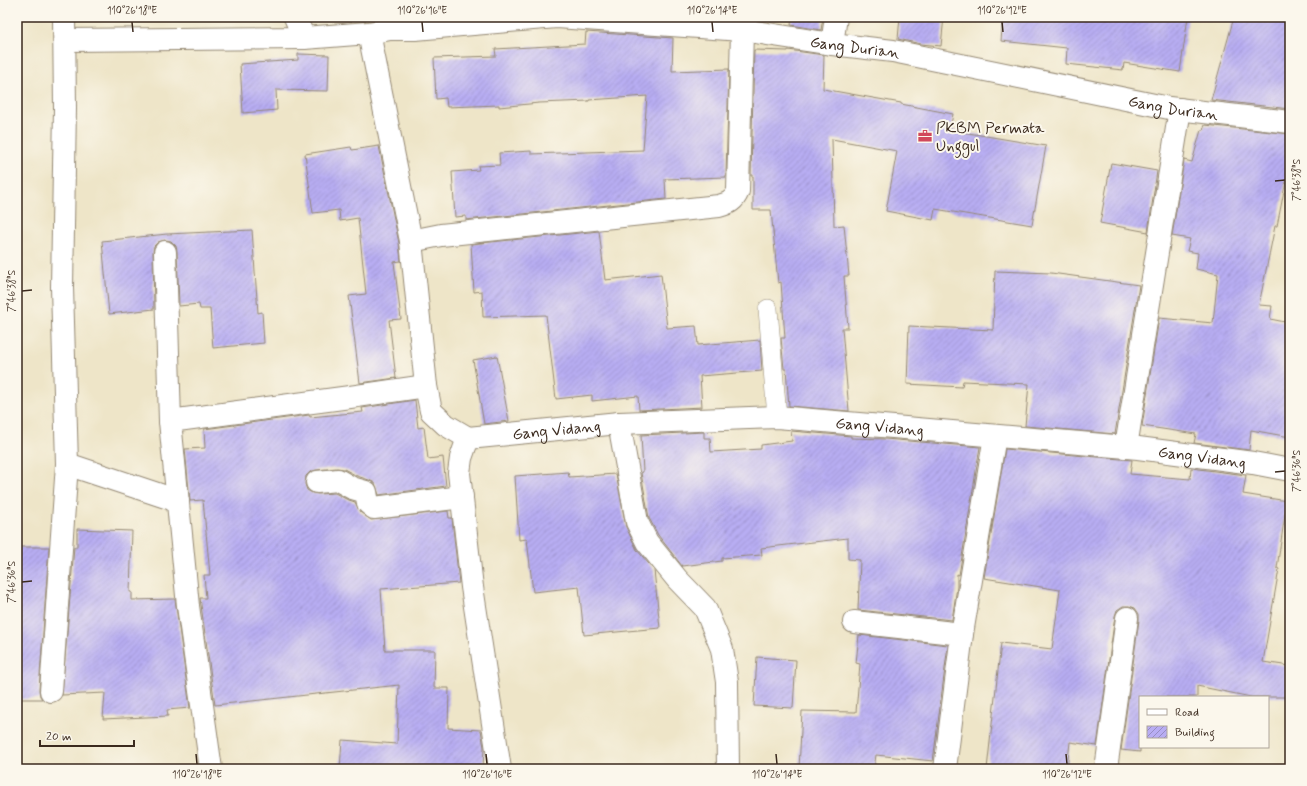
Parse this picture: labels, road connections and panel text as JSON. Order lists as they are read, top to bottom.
{
  "streets": {
    "street": ["Gang Durian", "Gang Vidang"]
  },
  "places": {
    "office": ["PKBM Permata Unggul"]
  },
  "legend": ["Road", "Building"],
  "scale_bar": "20 m",
  "coordinates": [
    "110°26'18\"E",
    "110°26'16\"E",
    "110°26'14\"E",
    "110°26'12\"E",
    "7°46'38\"S",
    "7°46'36\"S"
  ]
}
